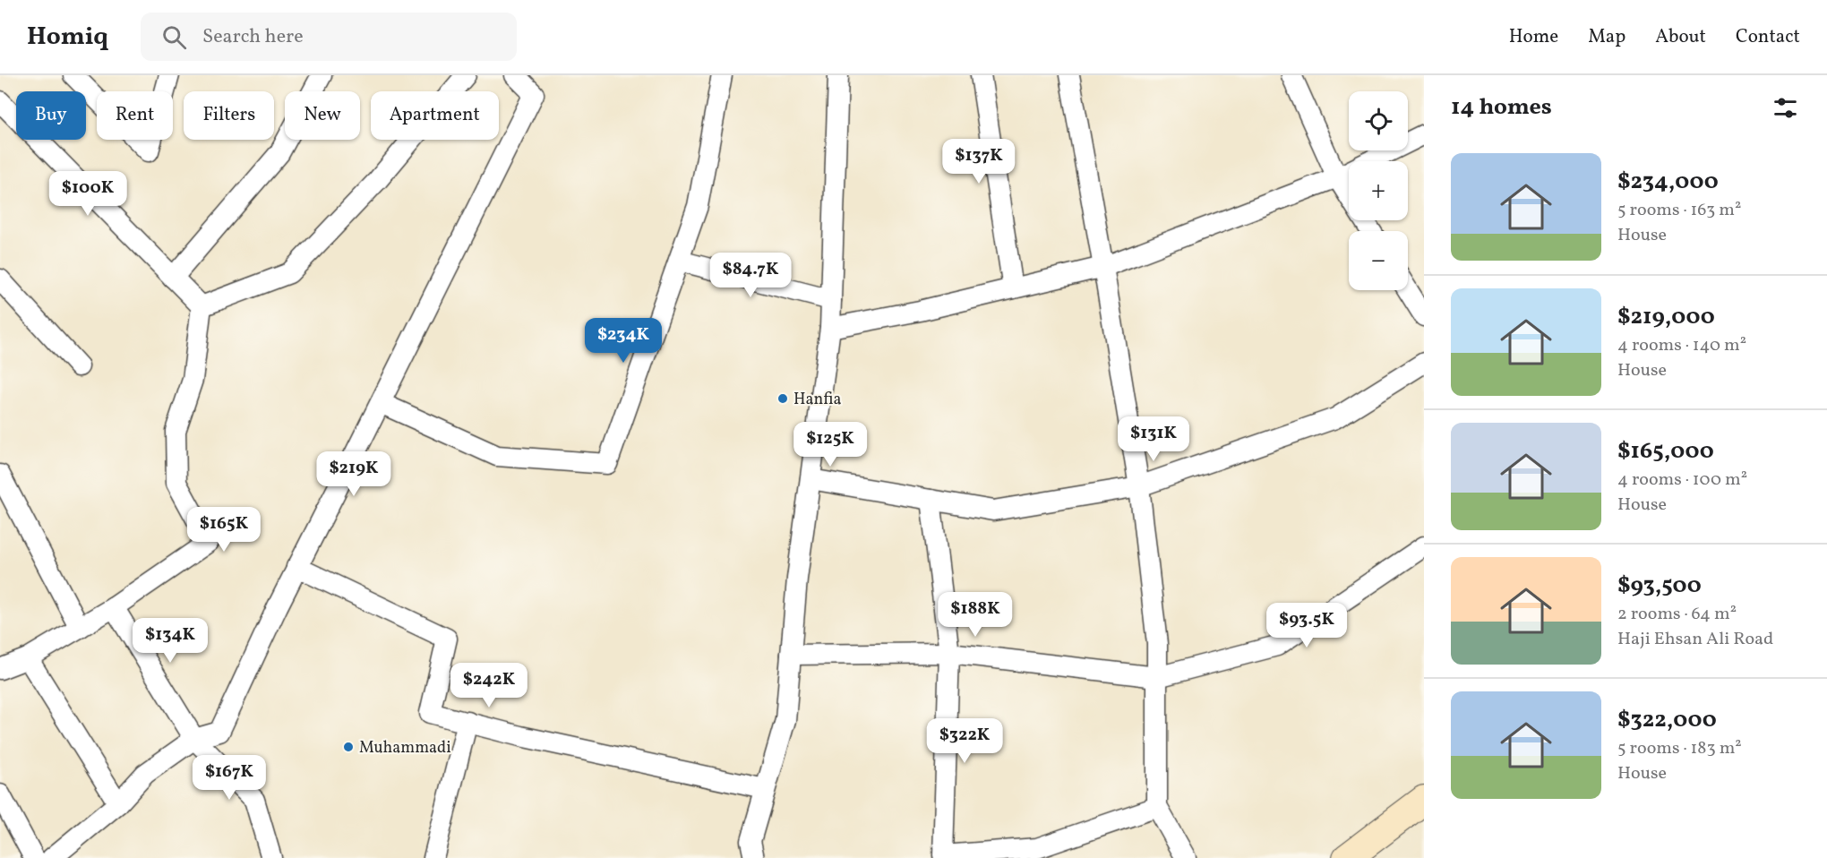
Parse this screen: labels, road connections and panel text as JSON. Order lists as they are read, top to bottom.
{
  "places": ["Hanfia", "Muhammadi"],
  "page": {
    "header": "Homiq",
    "search": "Search here",
    "nav": [
      "Home",
      "Map",
      "About",
      "Contact"
    ],
    "heading": "14 homes",
    "map_buttons": ["+", "−"],
    "chip": [
      "Buy",
      "Rent",
      "Filters",
      "New",
      "Apartment"
    ],
    "price": [
      "$137K",
      "$100K",
      "$84.7K",
      "$234K",
      "$131K",
      "$125K",
      "$219K",
      "$165K",
      "$188K",
      "$93.5K",
      "$134K",
      "$242K",
      "$322K",
      "$167K"
    ],
    "list": [
      {
        "name": "$234,000",
        "note": "5 rooms · 163 m² · House"
      },
      {
        "name": "$219,000",
        "note": "4 rooms · 140 m² · House"
      },
      {
        "name": "$165,000",
        "note": "4 rooms · 100 m² · House"
      },
      {
        "name": "$93,500",
        "note": "2 rooms · 64 m² · Haji Ehsan Ali Road"
      },
      {
        "name": "$322,000",
        "note": "5 rooms · 183 m² · House"
      }
    ]
  }
}
